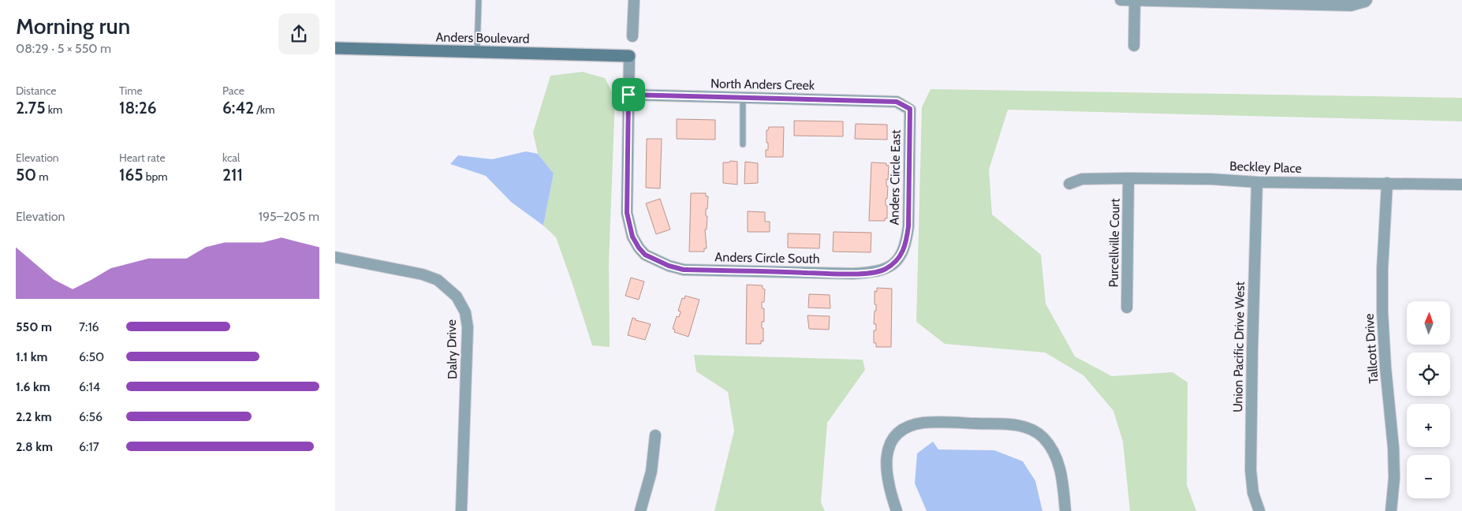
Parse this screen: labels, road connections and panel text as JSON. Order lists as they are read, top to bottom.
{
  "streets": {
    "street": [
      "Anders Boulevard",
      "North Anders Creek",
      "Beckley Place",
      "Anders Circle East",
      "Purcellville Court",
      "Anders Circle South",
      "Union Pacific Drive West",
      "Tallcott Drive",
      "Dalry Drive"
    ]
  },
  "crossings": [
    ["North Anders Creek", "Anders Circle East"],
    ["North Anders Creek", "Anders Circle South"],
    ["Beckley Place", "Purcellville Court"],
    ["Beckley Place", "Union Pacific Drive West"],
    ["Beckley Place", "Tallcott Drive"],
    ["Anders Circle East", "Anders Circle South"]
  ],
  "north": "top",
  "page": {
    "heading": ["Morning run", "08:29 · 5 × 550 m"],
    "stats": [
      ["Distance", "2.75 km"],
      ["Time", "18:26"],
      ["Pace", "6:42 /km"],
      ["Elevation", "50 m"],
      ["Heart rate", "165 bpm"],
      ["kcal", "211"]
    ],
    "chart": ["Elevation", "195–205 m"],
    "map_buttons": ["+", "−"],
    "list": [
      {
        "name": "550 m",
        "note": "7:16"
      },
      {
        "name": "1.1 km",
        "note": "6:50"
      },
      {
        "name": "1.6 km",
        "note": "6:14"
      },
      {
        "name": "2.2 km",
        "note": "6:56"
      },
      {
        "name": "2.8 km",
        "note": "6:17"
      }
    ]
  }
}
